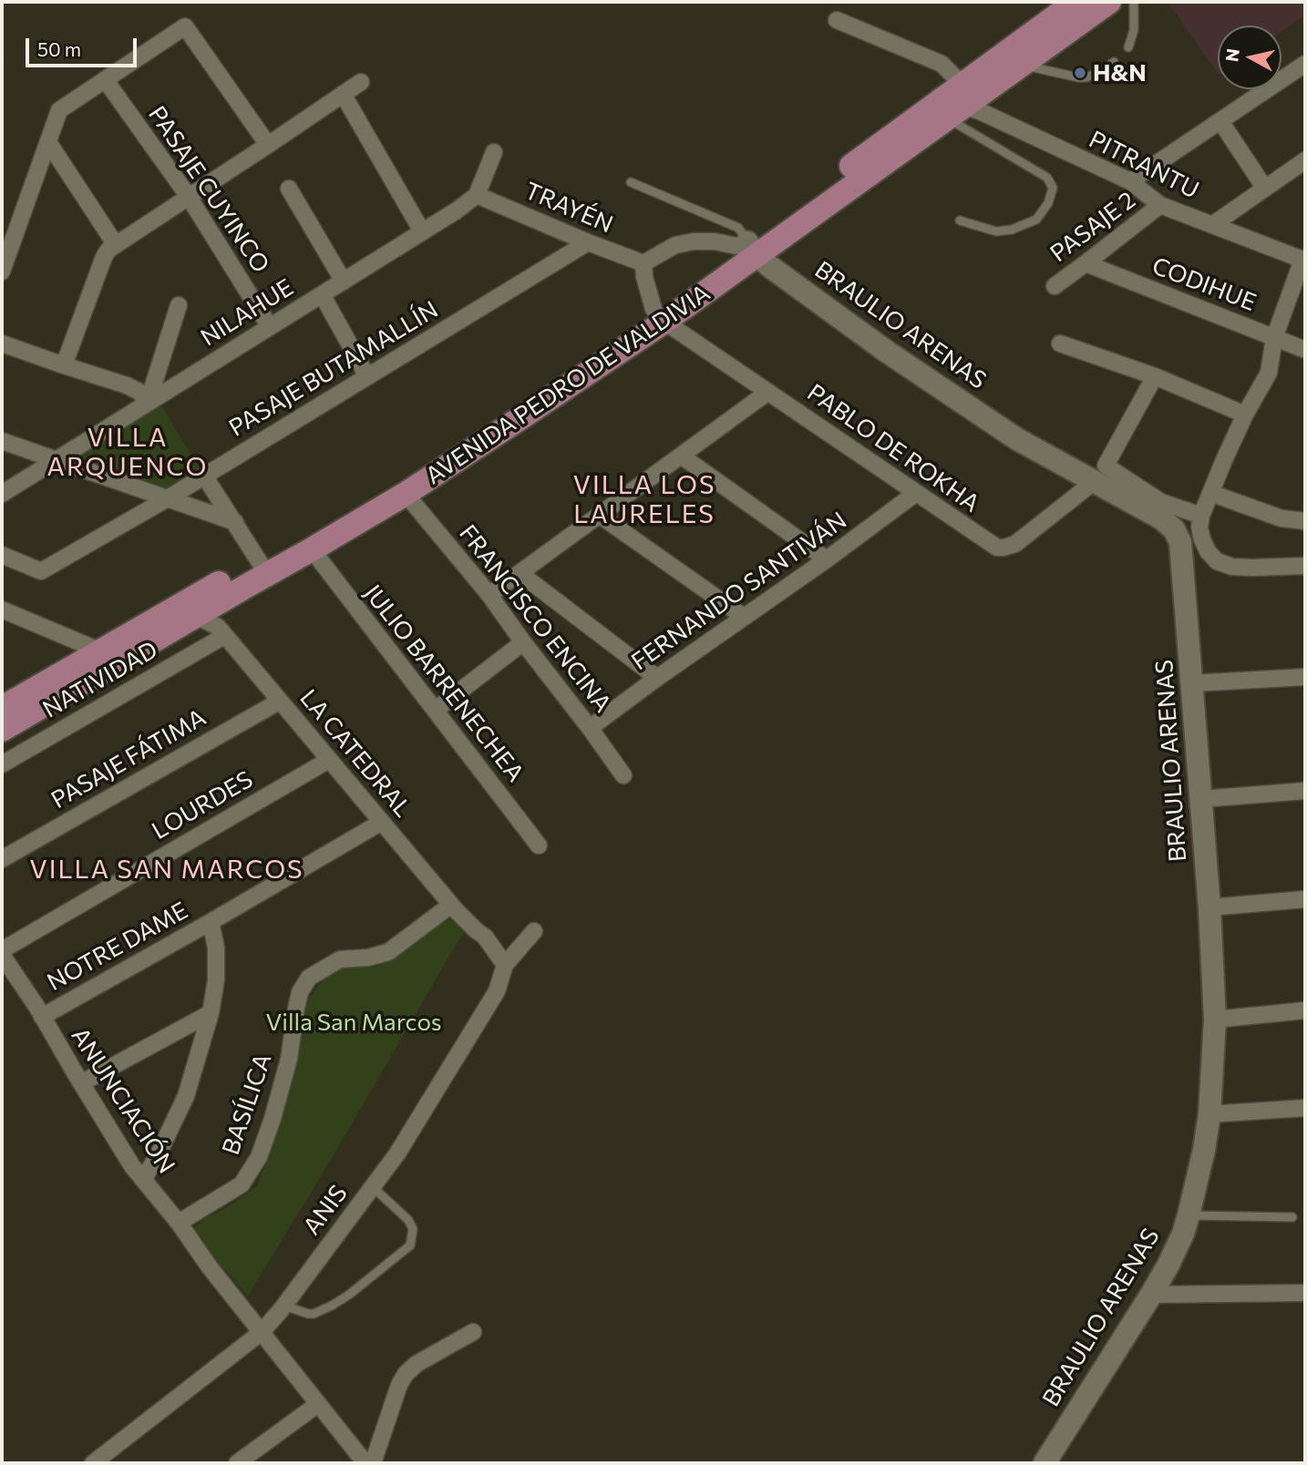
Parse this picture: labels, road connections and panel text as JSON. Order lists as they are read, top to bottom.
{
  "streets": {
    "main road": ["AVENIDA PEDRO DE VALDIVIA"],
    "street": [
      "PITRANTU",
      "PASAJE CUYINCO",
      "TRAYÉN",
      "PASAJE 2",
      "CODIHUE",
      "NILAHUE",
      "BRAULIO ARENAS",
      "PASAJE BUTAMALLÍN",
      "PABLO DE ROKHA",
      "FERNANDO SANTIVÁN",
      "FRANCISCO ENCINA",
      "NATIVIDAD",
      "JULIO BARRENECHEA",
      "LA CATEDRAL",
      "PASAJE FÁTIMA",
      "LOURDES",
      "NOTRE DAME",
      "ANUNCIACIÓN",
      "BASÍLICA",
      "ANIS"
    ]
  },
  "crossings": [
    ["PITRANTU", "PASAJE 2"],
    ["PITRANTU", "AVENIDA PEDRO DE VALDIVIA"],
    ["PASAJE CUYINCO", "NILAHUE"],
    ["TRAYÉN", "NILAHUE"],
    ["TRAYÉN", "PASAJE BUTAMALLÍN"],
    ["PASAJE 2", "CODIHUE"],
    ["BRAULIO ARENAS", "AVENIDA PEDRO DE VALDIVIA"],
    ["BRAULIO ARENAS", "PABLO DE ROKHA"],
    ["AVENIDA PEDRO DE VALDIVIA", "PABLO DE ROKHA"],
    ["AVENIDA PEDRO DE VALDIVIA", "FRANCISCO ENCINA"],
    ["AVENIDA PEDRO DE VALDIVIA", "NATIVIDAD"],
    ["AVENIDA PEDRO DE VALDIVIA", "JULIO BARRENECHEA"],
    ["AVENIDA PEDRO DE VALDIVIA", "LA CATEDRAL"],
    ["PABLO DE ROKHA", "FERNANDO SANTIVÁN"],
    ["FERNANDO SANTIVÁN", "FRANCISCO ENCINA"],
    ["NATIVIDAD", "LA CATEDRAL"],
    ["LA CATEDRAL", "PASAJE FÁTIMA"],
    ["LA CATEDRAL", "LOURDES"],
    ["LA CATEDRAL", "NOTRE DAME"],
    ["LA CATEDRAL", "BASÍLICA"],
    ["LA CATEDRAL", "ANIS"],
    ["NOTRE DAME", "ANUNCIACIÓN"],
    ["ANUNCIACIÓN", "BASÍLICA"],
    ["ANUNCIACIÓN", "ANIS"]
  ],
  "districts": ["VILLA ARQUENCO", "VILLA LOS LAURELES", "VILLA SAN MARCOS"],
  "parks": ["Villa San Marcos"],
  "places": ["H&N"],
  "scale_bar": "50 m",
  "north": "left"
}
